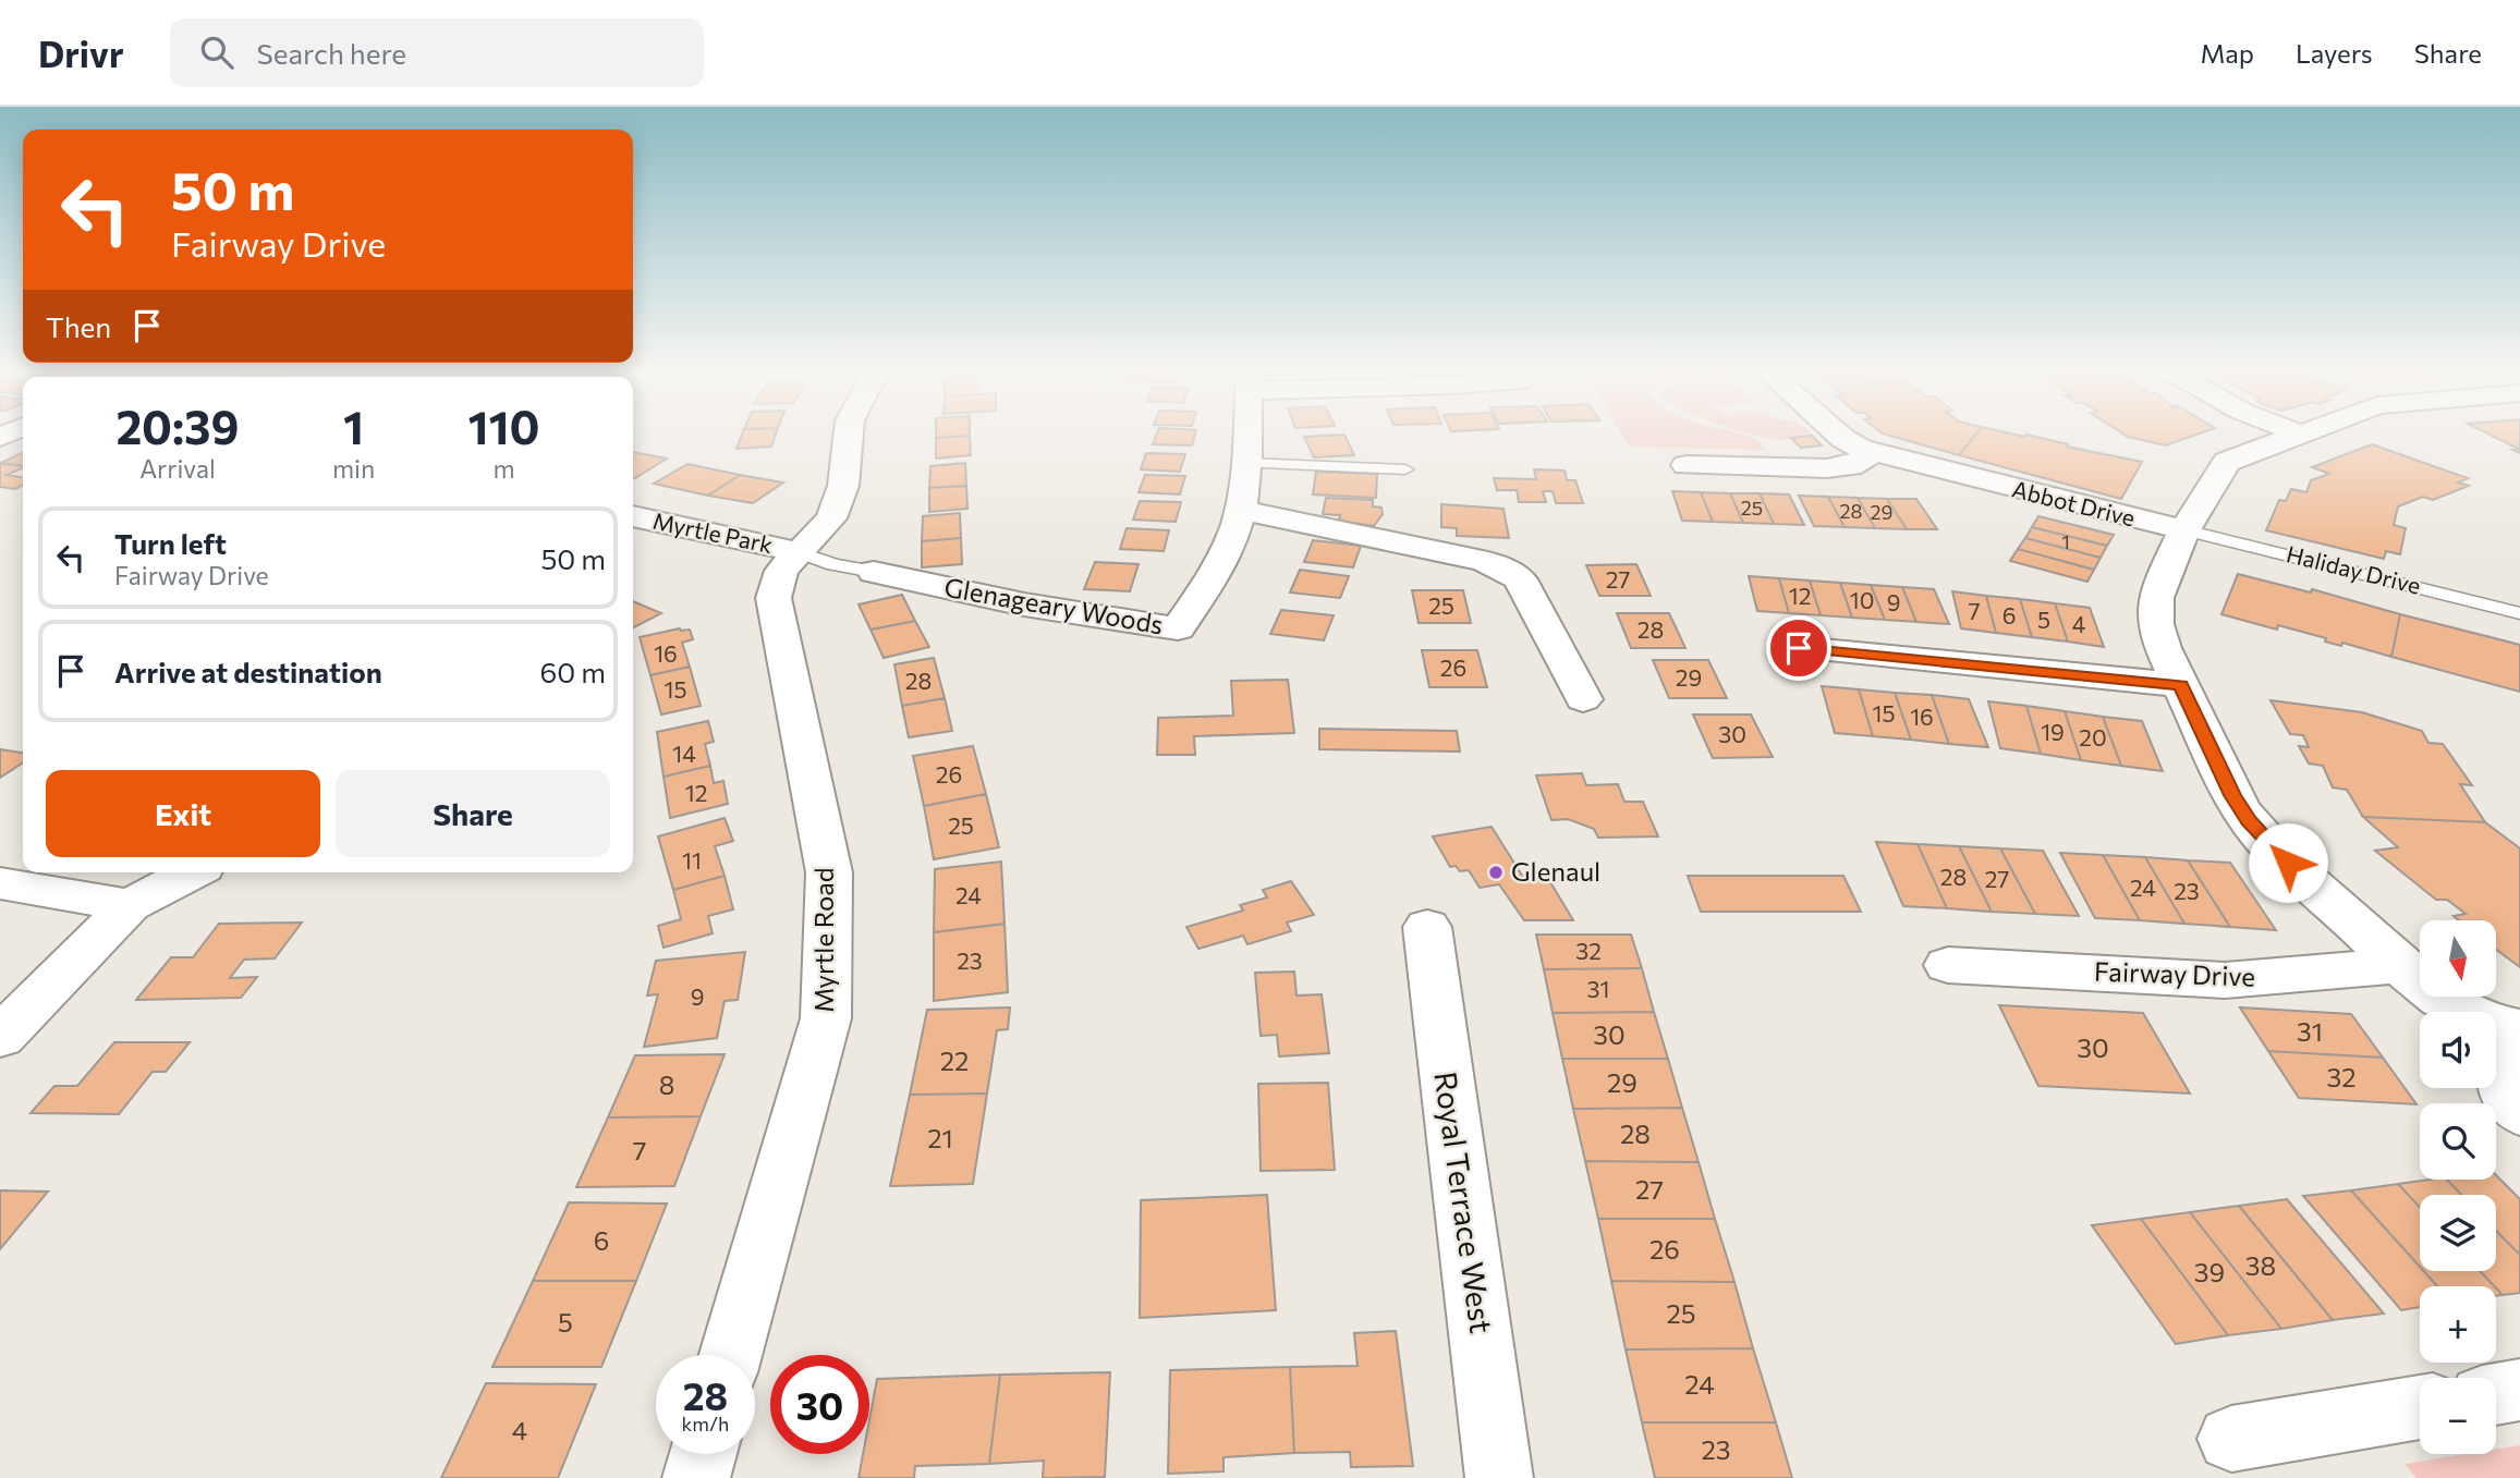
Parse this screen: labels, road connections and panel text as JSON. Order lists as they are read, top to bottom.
{
  "streets": {
    "street": [
      "Abbot Drive",
      "Myrtle Park",
      "Glenageary Woods",
      "Myrtle Road",
      "Fairway Drive",
      "Royal Terrace West"
    ],
    "lane": ["Haliday Drive"]
  },
  "crossings": [
    ["Abbot Drive", "Haliday Drive"],
    ["Myrtle Park", "Glenageary Woods"],
    ["Myrtle Park", "Myrtle Road"],
    ["Glenageary Woods", "Myrtle Road"]
  ],
  "places": ["Glenaul"],
  "house_numbers": [
    "25",
    "28",
    "29",
    "1",
    "27",
    "12",
    "10",
    "9",
    "25",
    "7",
    "6",
    "5",
    "4",
    "28",
    "16",
    "26",
    "29",
    "28",
    "15",
    "15",
    "16",
    "19",
    "30",
    "20",
    "14",
    "26",
    "12",
    "25",
    "11",
    "28",
    "27",
    "24",
    "23",
    "24",
    "32",
    "23",
    "31",
    "9",
    "31",
    "30",
    "30",
    "22",
    "32",
    "29",
    "8",
    "28",
    "21",
    "7",
    "27",
    "6",
    "26",
    "38",
    "39",
    "25",
    "5",
    "24",
    "4",
    "23"
  ],
  "north": "bottom",
  "page": {
    "header": "Drivr",
    "search": "Search here",
    "nav": ["Map", "Layers", "Share"],
    "turn": ["50 m", "Fairway Drive"],
    "then": "Then",
    "eta": [
      "20:39",
      "Arrival",
      "1",
      "min",
      "110",
      "m"
    ],
    "list": [
      {
        "name": "Turn left",
        "note": "Fairway Drive",
        "value": "50 m"
      },
      {
        "name": "Arrive at destination",
        "value": "60 m"
      }
    ],
    "buttons": ["Exit", "Share"],
    "map_buttons": ["+", "−"],
    "speed": "28 km/h",
    "limit": "30"
  }
}
